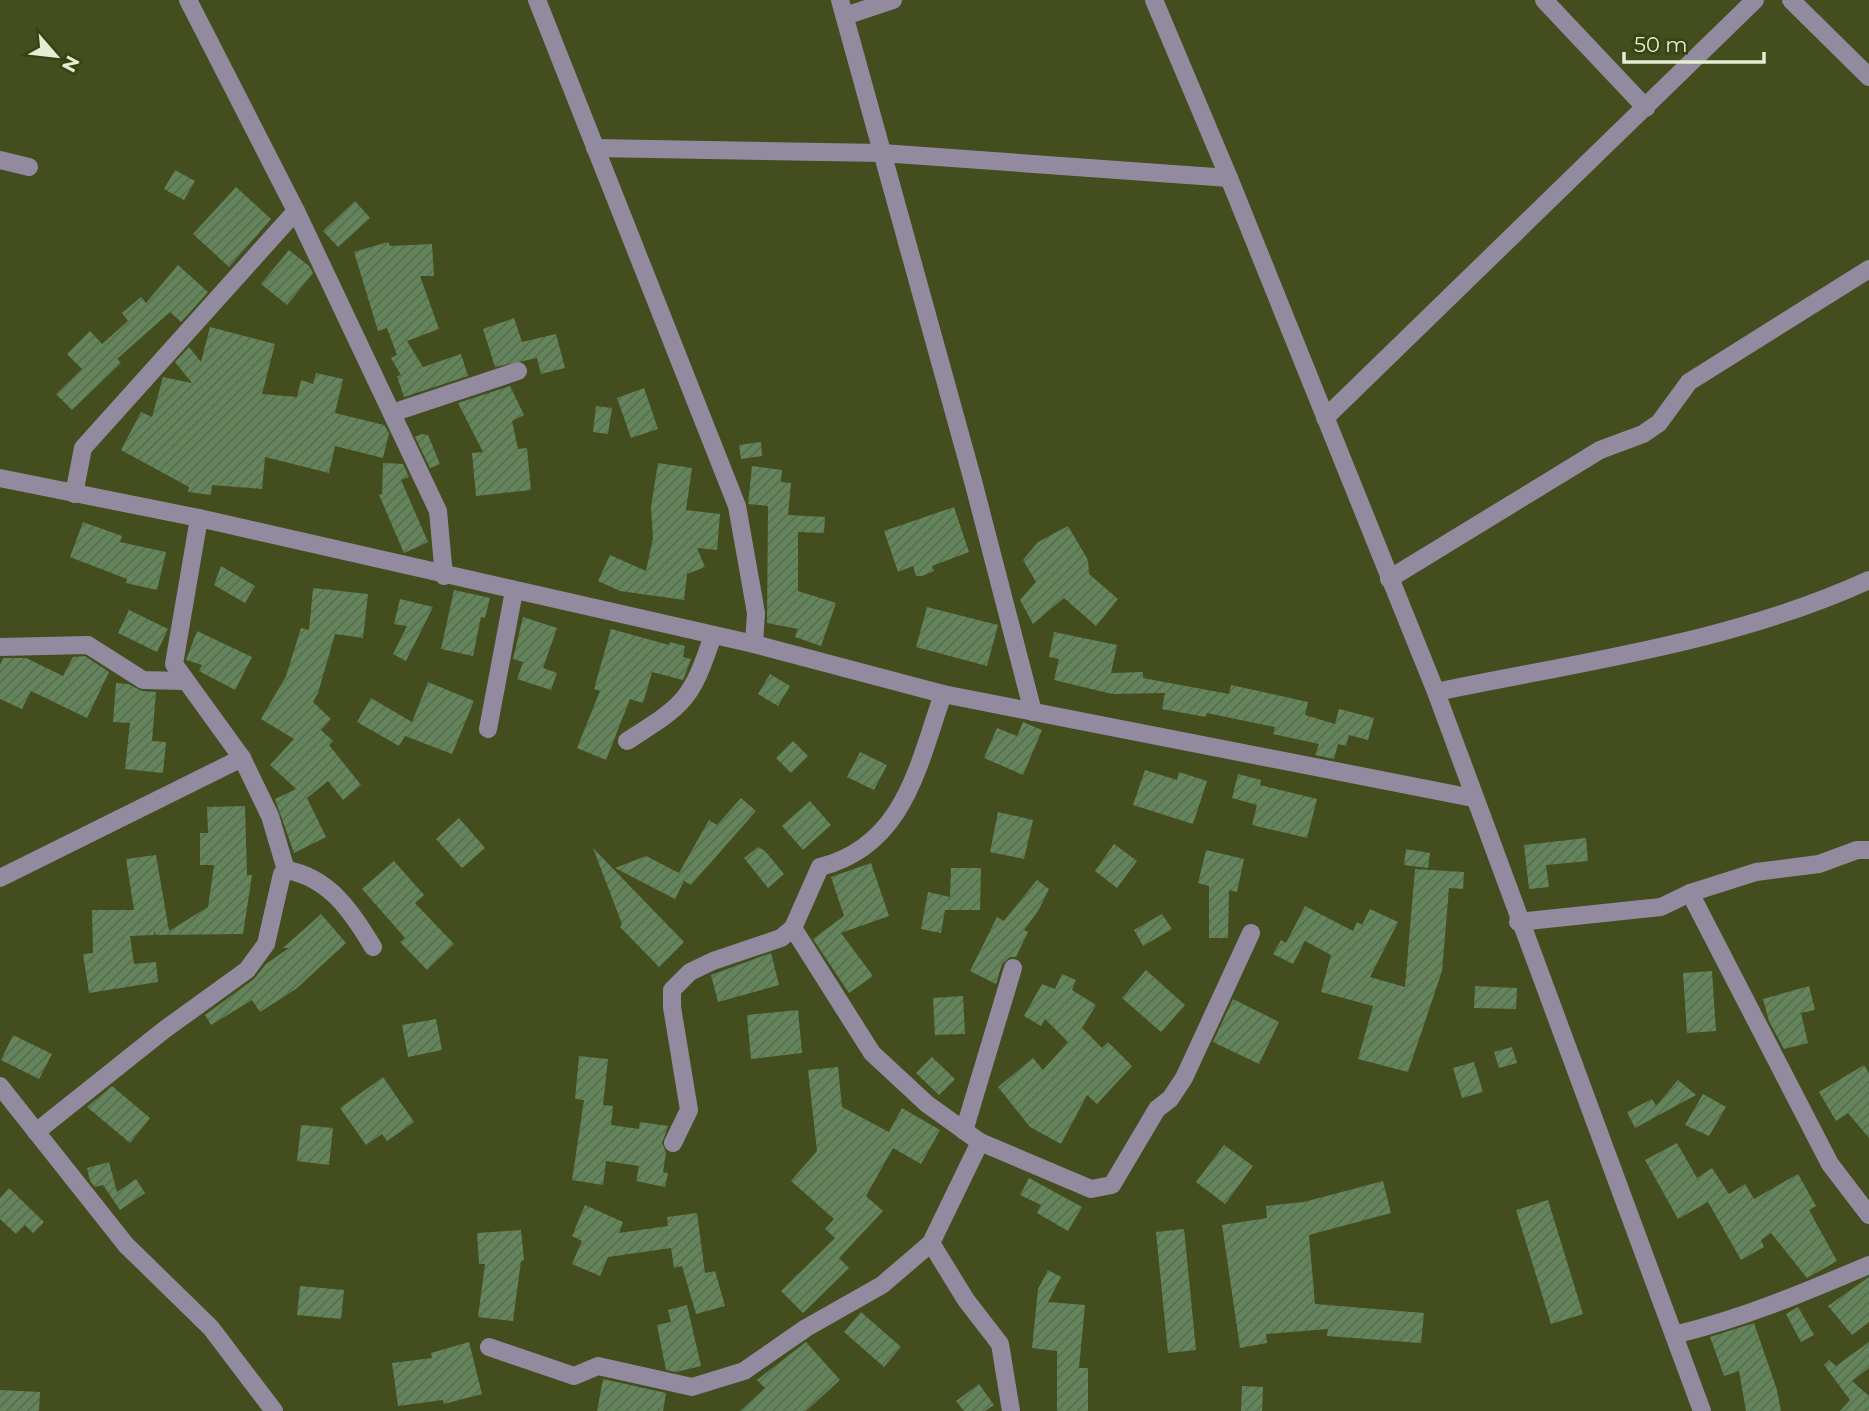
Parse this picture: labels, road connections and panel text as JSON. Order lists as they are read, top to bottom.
{
  "scale_bar": "50 m",
  "north": "bottom right"
}
